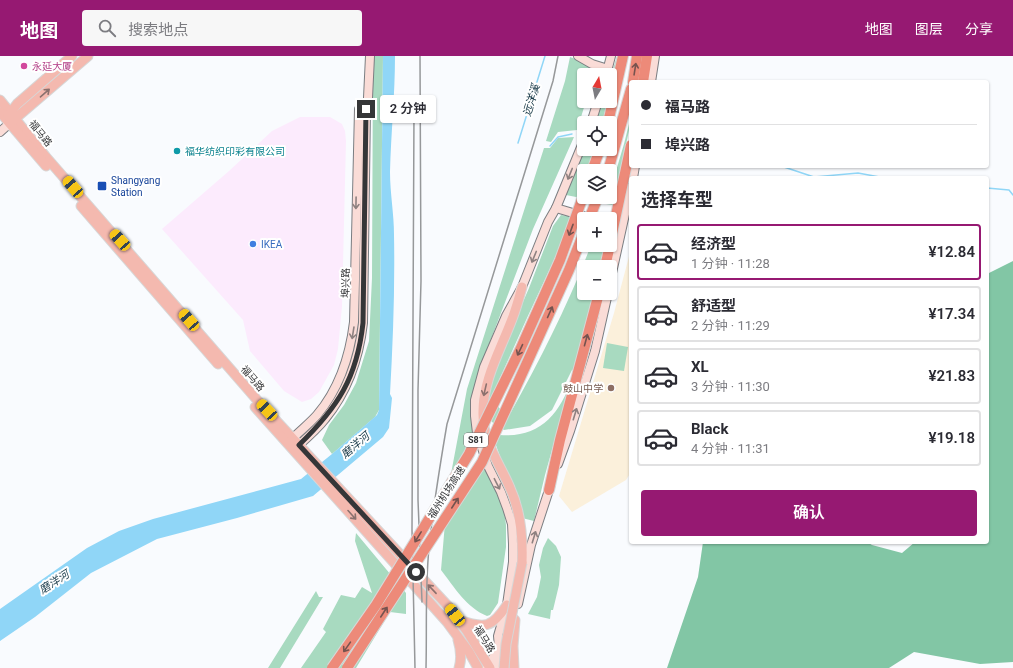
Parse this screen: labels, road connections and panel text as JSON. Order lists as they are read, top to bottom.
{
  "streets": {
    "highway": ["S81", "福州机场高速"],
    "main road": ["福马路", "埠兴路"]
  },
  "crossings": [
    ["福马路", "埠兴路"]
  ],
  "water": ["远洋溪", "磨洋河"],
  "places": {
    "other": [
      "永延大厦",
      "福华纺织印彩有限公司",
      "IKEA",
      "鼓山中学"
    ],
    "transit": ["Shangyang Station"]
  },
  "north": "top",
  "page": {
    "header": "地图",
    "search": "搜索地点",
    "nav": ["地图", "图层", "分享"],
    "map_buttons": ["+", "−"],
    "banner": ["福马路", "埠兴路"],
    "bubble": "2 分钟",
    "heading": "选择车型",
    "list": [
      {
        "name": "经济型",
        "note": "1 分钟 · 11:28",
        "value": "¥12.84"
      },
      {
        "name": "舒适型",
        "note": "2 分钟 · 11:29",
        "value": "¥17.34"
      },
      {
        "name": "XL",
        "note": "3 分钟 · 11:30",
        "value": "¥21.83"
      },
      {
        "name": "Black",
        "note": "4 分钟 · 11:31",
        "value": "¥19.18"
      }
    ],
    "buttons": "确认"
  }
}
